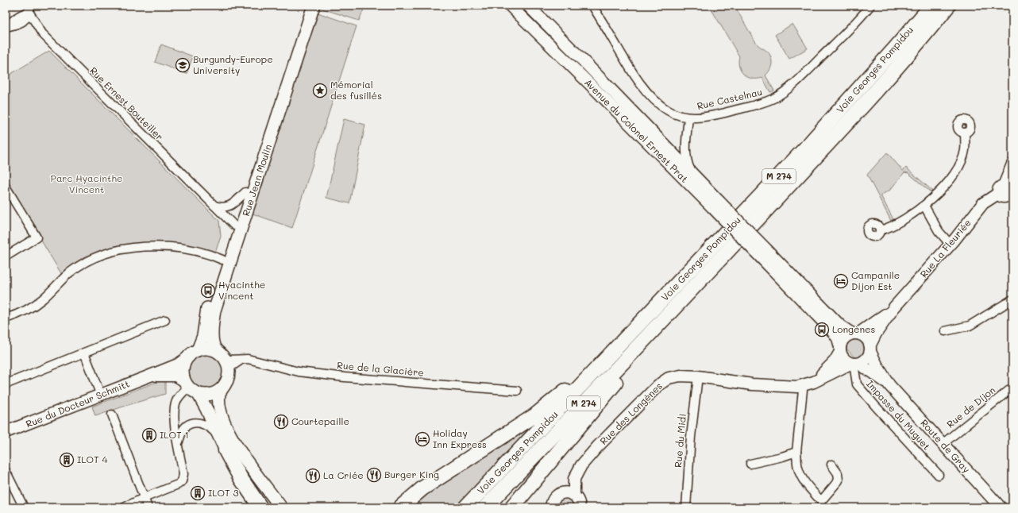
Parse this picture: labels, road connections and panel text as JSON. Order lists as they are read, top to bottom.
{
  "streets": {
    "highway": ["Voie Georges Pompidou", "M 274"],
    "main road": [
      "Avenue du Colonel Ernest Prat",
      "Rue Jean Moulin",
      "Rue La Fleuriée",
      "Rue du Docteur Schmitt",
      "Rue des Longènes",
      "Route de Gray"
    ],
    "street": [
      "Rue Castelnau",
      "Rue Ernest Bouteiller",
      "Rue de la Glacière",
      "Rue de Dijon",
      "Impasse du Muguet",
      "Rue du Midi"
    ]
  },
  "crossings": [
    ["Rue Ernest Bouteiller", "Rue Jean Moulin"],
    ["Rue Jean Moulin", "Rue de la Glacière"],
    ["Rue Jean Moulin", "Rue du Docteur Schmitt"],
    ["Rue La Fleuriée", "Rue des Longènes"],
    ["Rue La Fleuriée", "Impasse du Muguet"],
    ["Rue La Fleuriée", "Route de Gray"],
    ["Rue de la Glacière", "Rue du Docteur Schmitt"],
    ["Rue de Dijon", "Route de Gray"],
    ["Rue des Longènes", "Impasse du Muguet"],
    ["Rue des Longènes", "Rue du Midi"],
    ["Rue des Longènes", "Route de Gray"],
    ["Impasse du Muguet", "Route de Gray"]
  ],
  "parks": ["Parc Hyacinthe Vincent"],
  "places": {
    "school or university": ["Burgundy-Europe University"],
    "place": ["Mémorial des fusillés"],
    "hotel": ["Campanile Dijon Est", "Holiday Inn Express"],
    "bus stop": ["Hyacinthe Vincent", "Longènes"],
    "restaurant": ["Courtepaille", "Burger King", "La Criée"],
    "building": ["ILOT 1", "ILOT 4", "ILOT 3"]
  }
}
